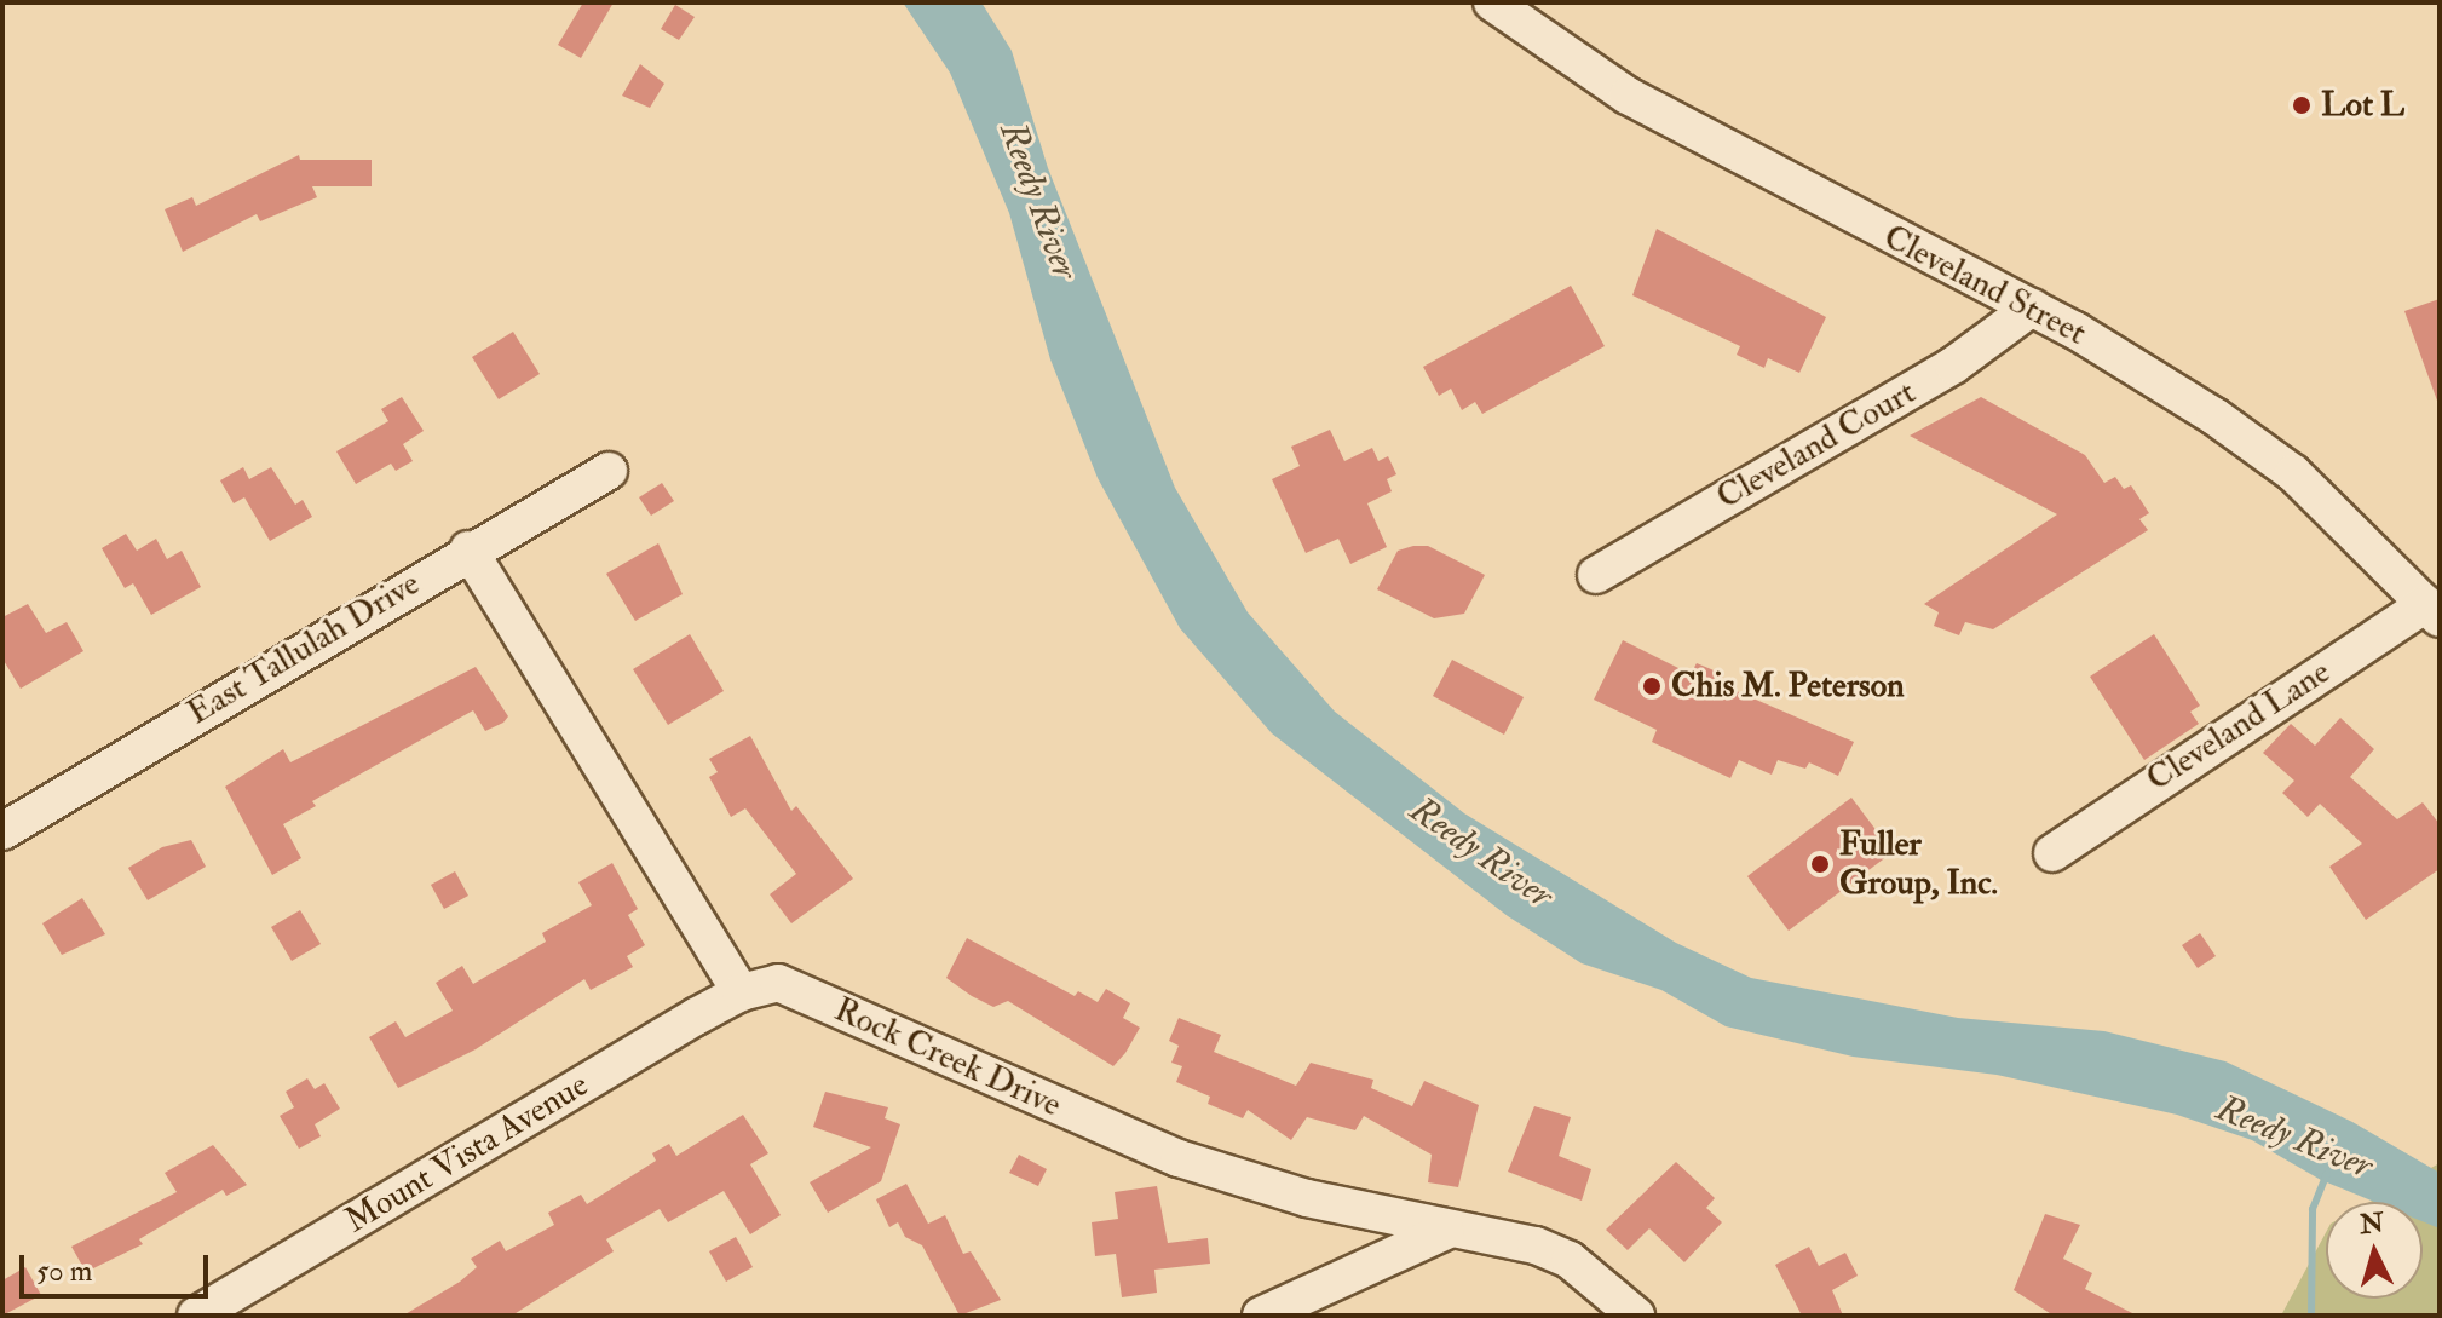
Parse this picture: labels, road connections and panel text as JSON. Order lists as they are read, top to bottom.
{
  "streets": {
    "street": [
      "Cleveland Street",
      "Cleveland Court",
      "East Tallulah Drive",
      "Cleveland Lane",
      "Rock Creek Drive",
      "Mount Vista Avenue"
    ]
  },
  "crossings": [
    ["Cleveland Street", "Cleveland Court"],
    ["Cleveland Street", "Cleveland Lane"],
    ["Rock Creek Drive", "Mount Vista Avenue"]
  ],
  "water": ["Reedy River"],
  "places": ["Lot L", "Chis M. Peterson", "Fuller Group, Inc."],
  "scale_bar": "50 m",
  "north": "top"
}
